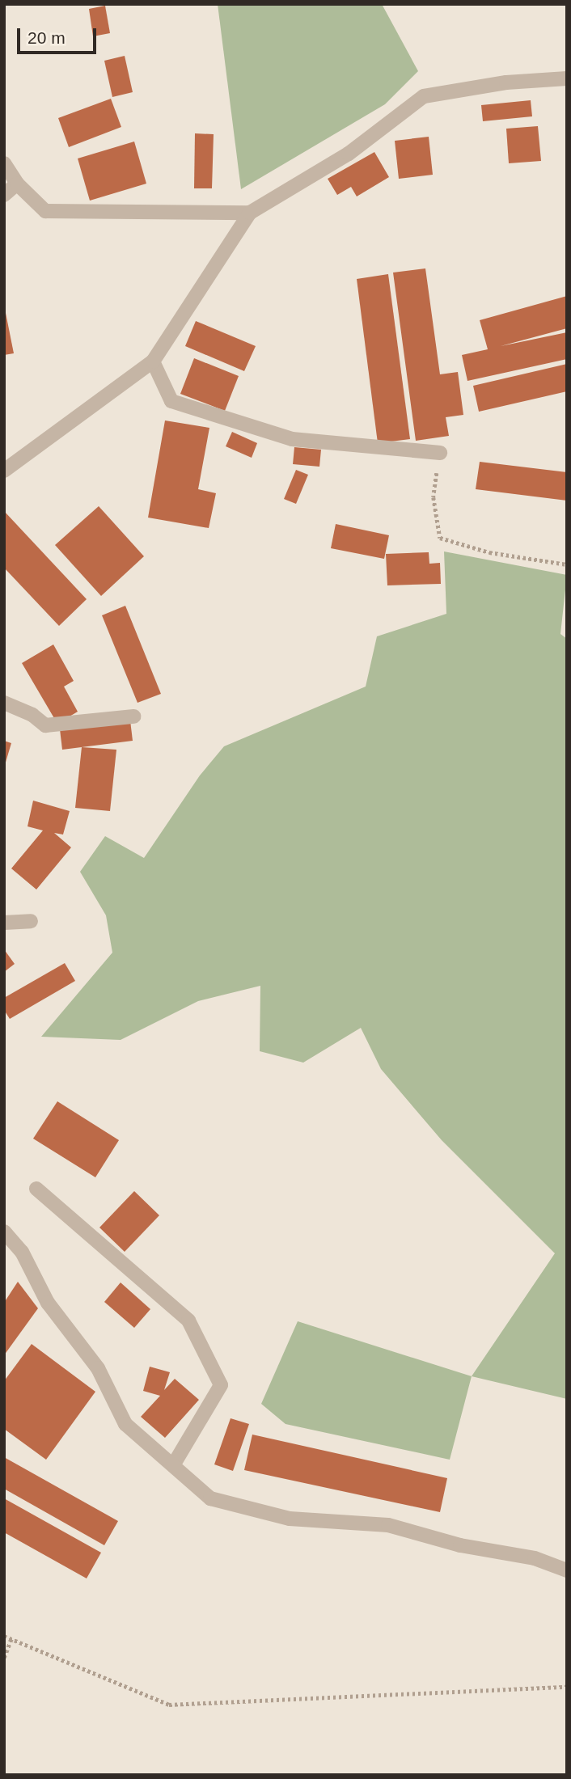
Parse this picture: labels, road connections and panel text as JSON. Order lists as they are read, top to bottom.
{
  "scale_bar": "20 m"
}
